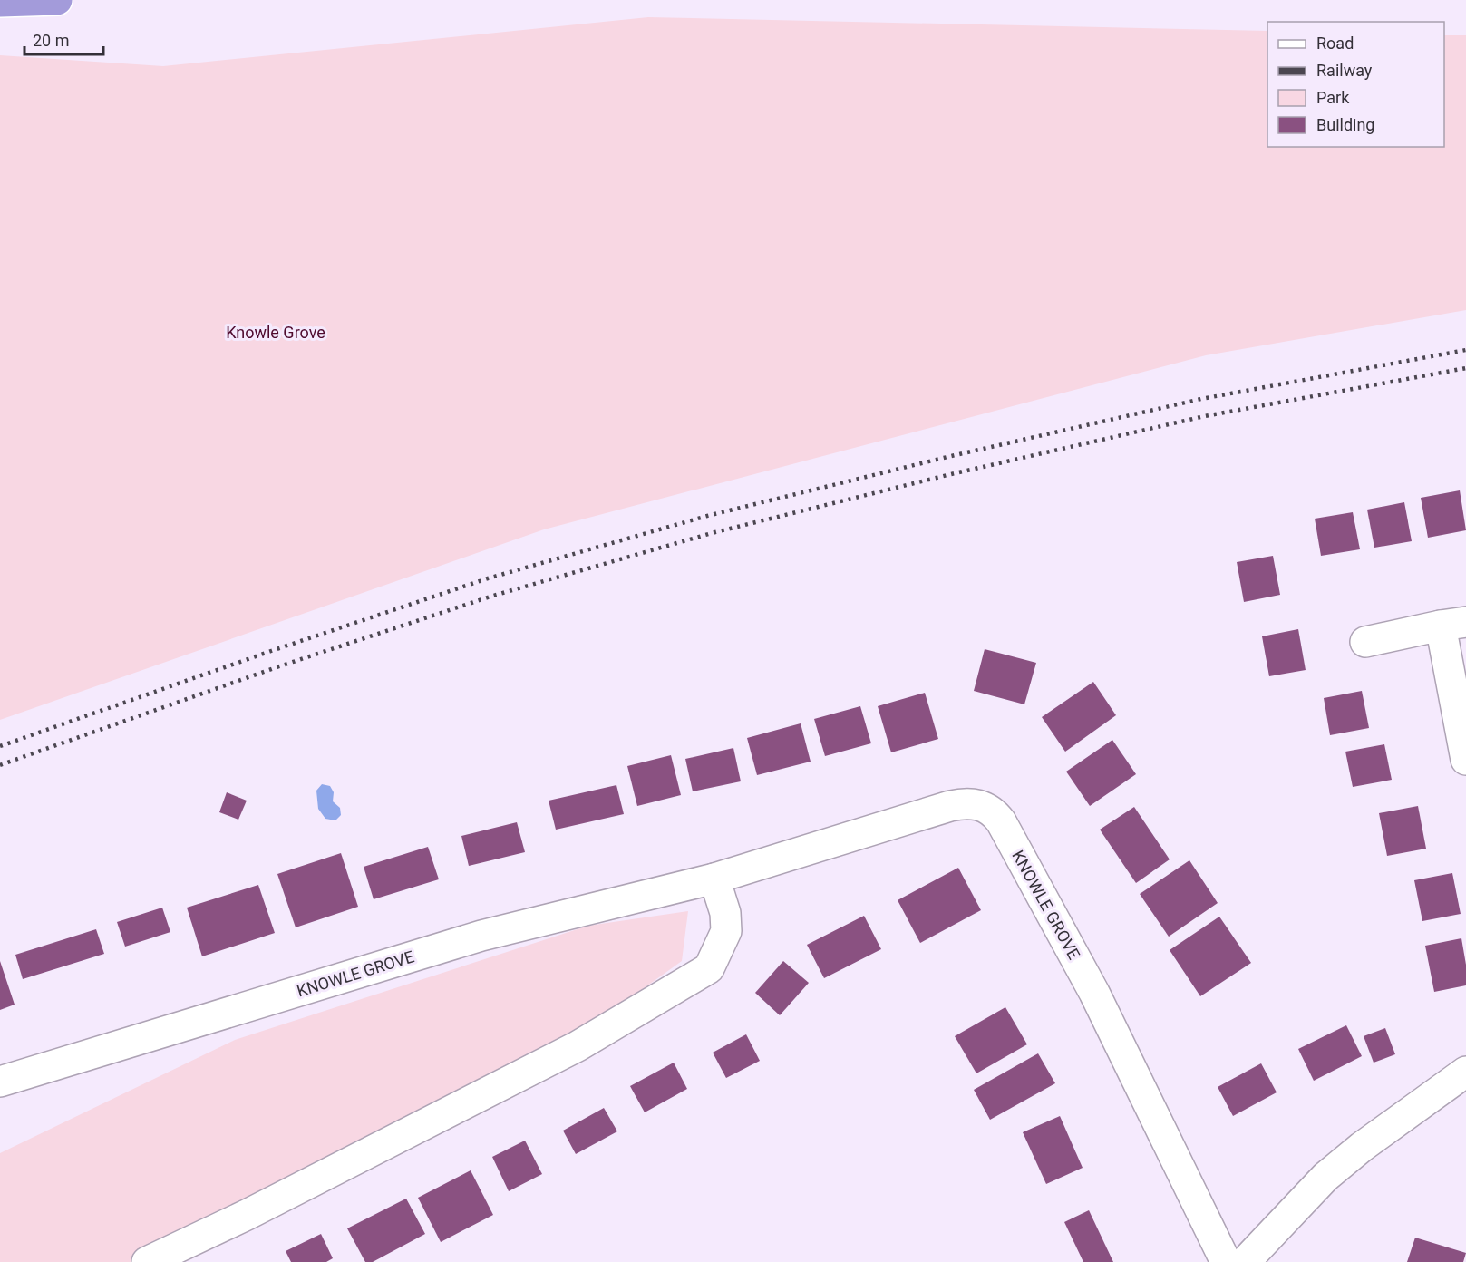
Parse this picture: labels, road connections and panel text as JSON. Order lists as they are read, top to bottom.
{
  "streets": {
    "street": ["KNOWLE GROVE"]
  },
  "parks": ["Knowle Grove"],
  "legend": [
    "Road",
    "Railway",
    "Park",
    "Building"
  ],
  "scale_bar": "20 m"
}
